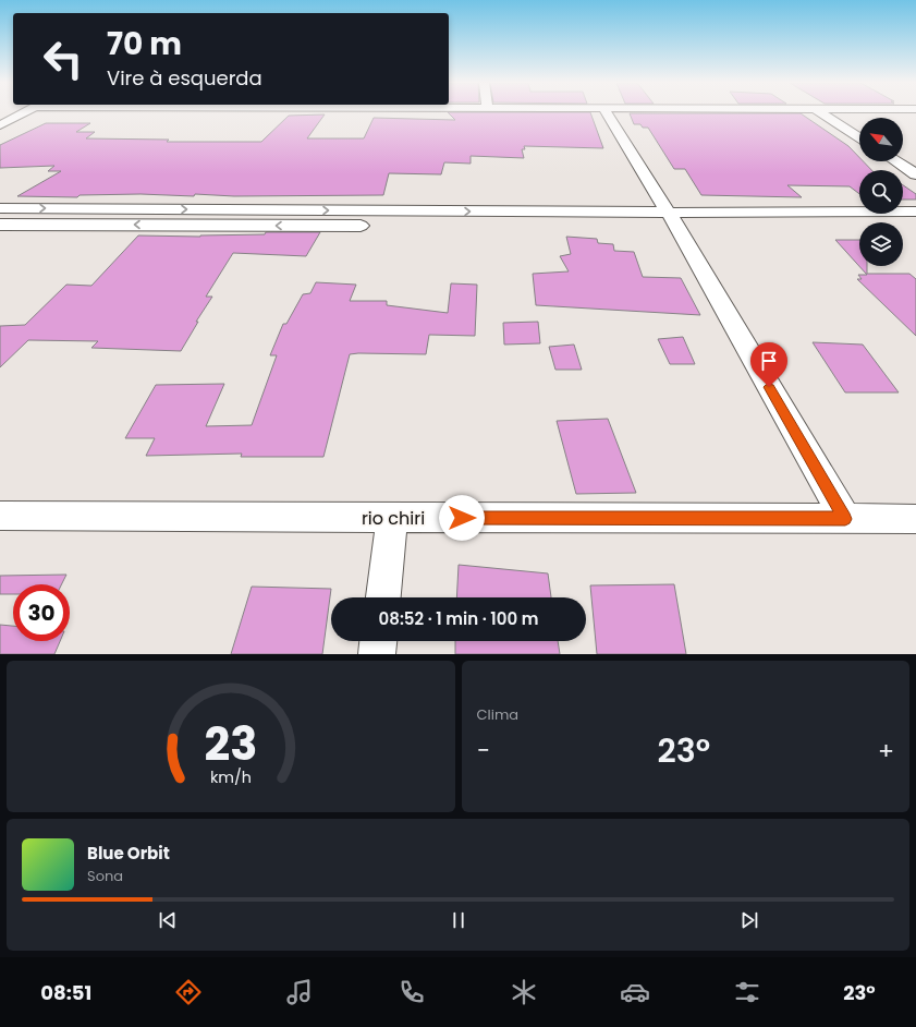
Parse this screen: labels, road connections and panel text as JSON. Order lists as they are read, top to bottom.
{
  "streets": {
    "street": ["rio chiri"]
  },
  "north": "top left",
  "page": {
    "turn": ["70 m", "Vire à esquerda"],
    "limit": "30",
    "trip": "08:52 · 1 min · 100 m",
    "tile": "Clima",
    "heat": ["−", "23°", "+"],
    "song": ["Blue Orbit", "Sona"],
    "tabs": ["08:51", "23°"],
    "gauge": ["23", "km/h"]
  }
}
